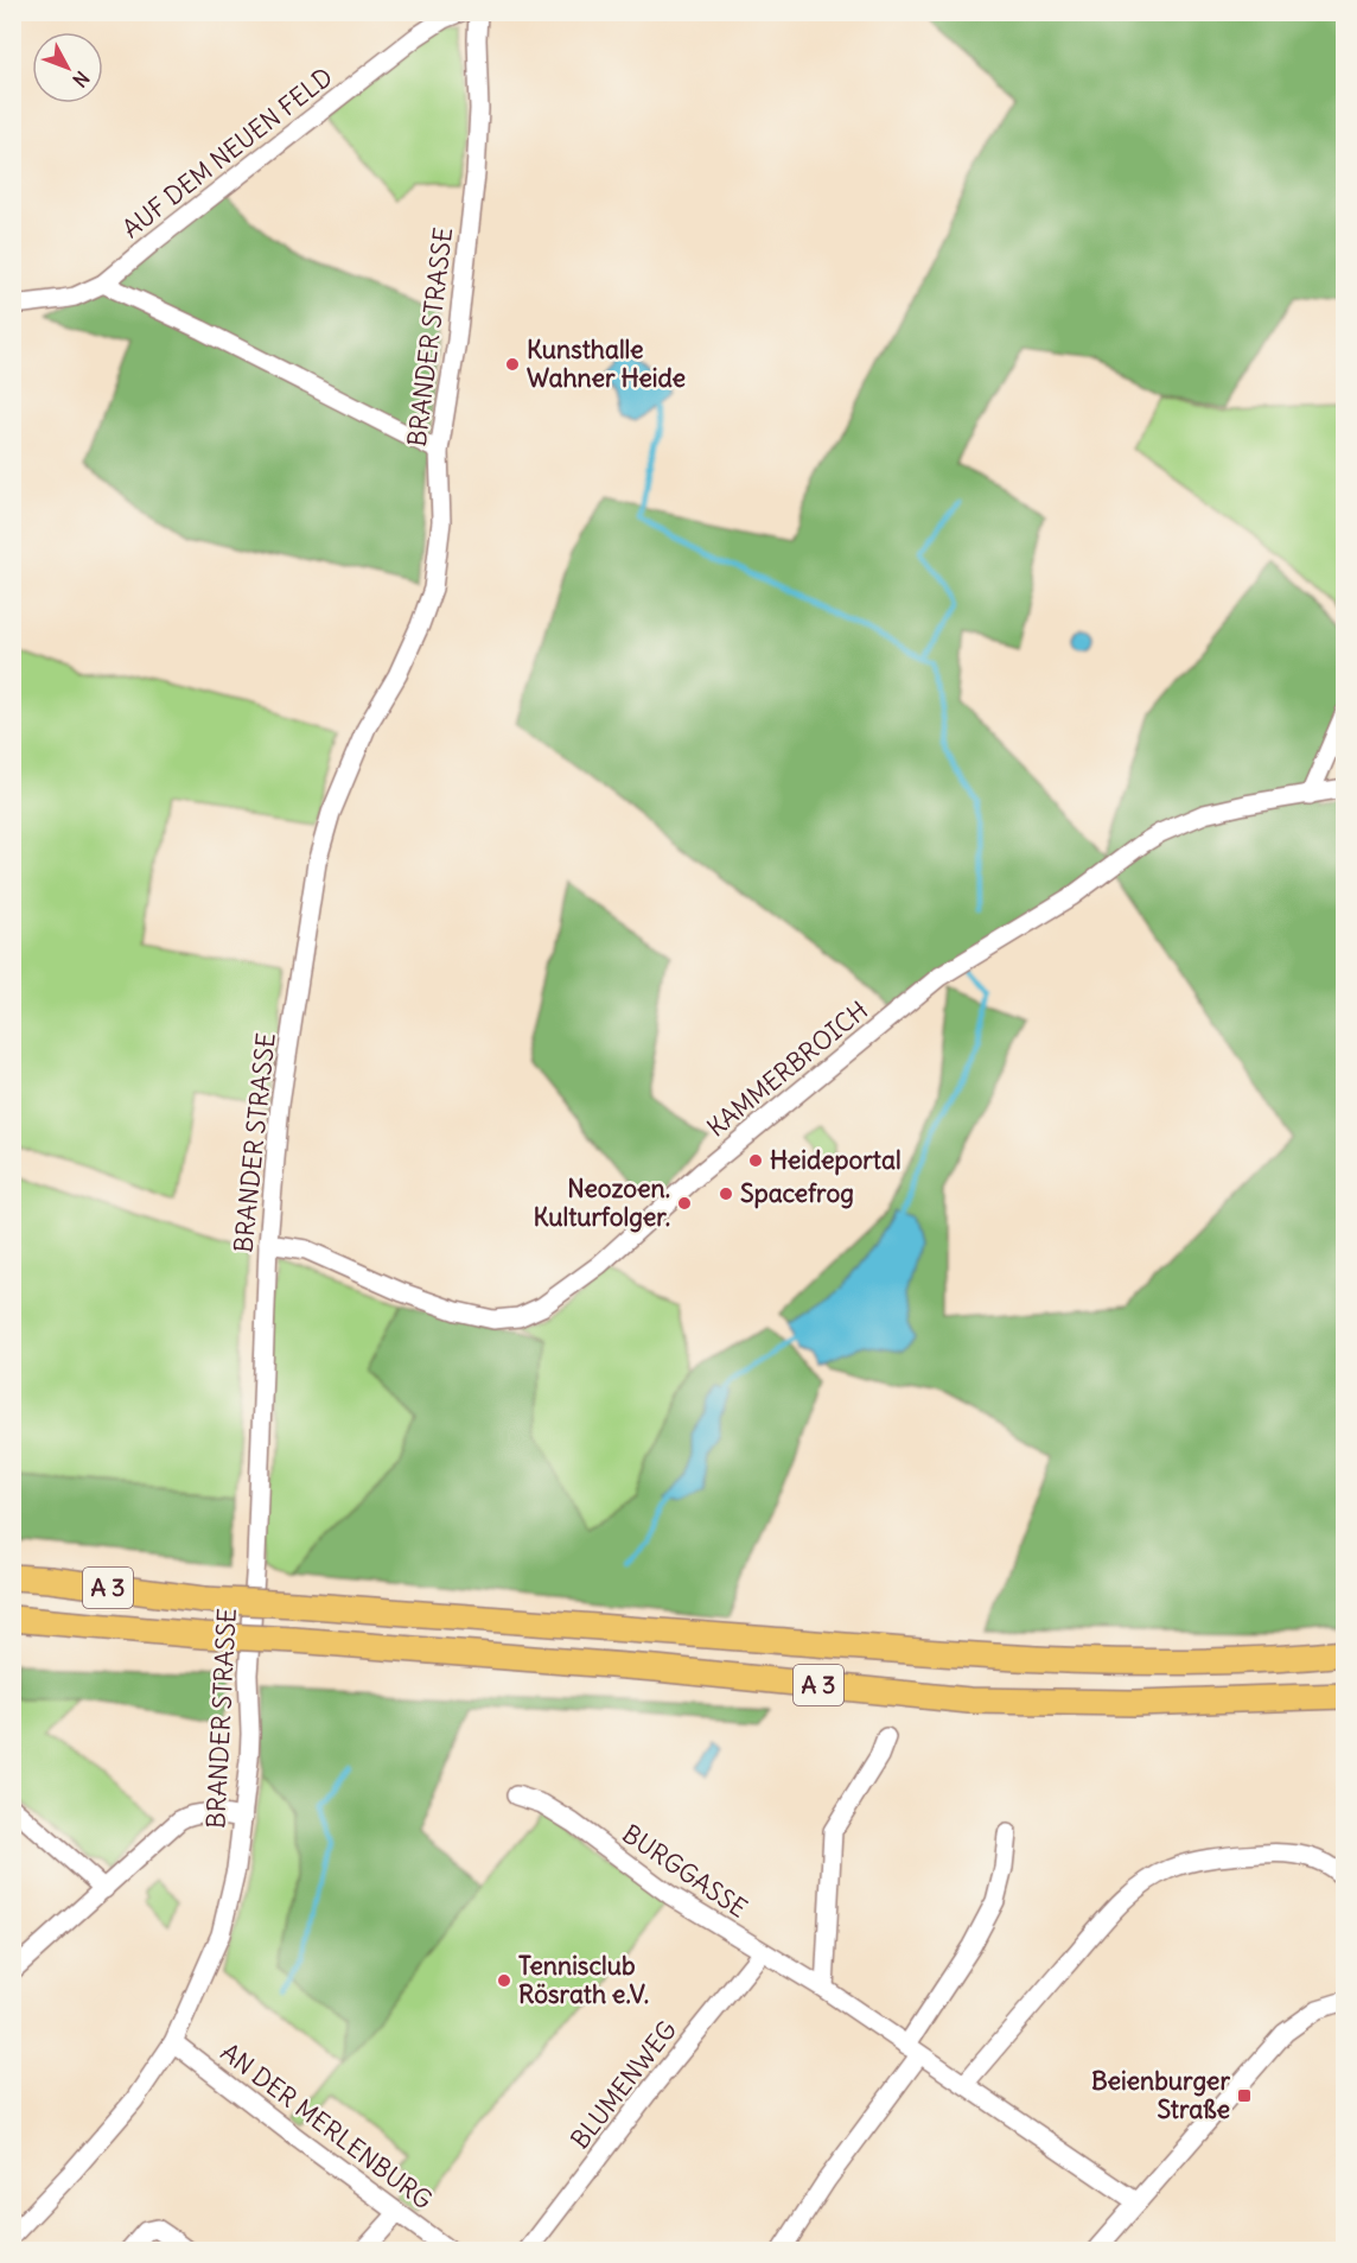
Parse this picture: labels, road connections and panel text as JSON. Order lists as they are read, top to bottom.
{
  "streets": {
    "highway": ["A 3"],
    "street": [
      "AUF DEM NEUEN FELD",
      "BRANDER STRASSE",
      "KAMMERBROICH",
      "BURGGASSE",
      "BLUMENWEG",
      "AN DER MERLENBURG"
    ]
  },
  "crossings": [
    ["BRANDER STRASSE", "KAMMERBROICH"],
    ["BRANDER STRASSE", "AN DER MERLENBURG"],
    ["BURGGASSE", "BLUMENWEG"]
  ],
  "places": {
    "other": [
      "Kunsthalle Wahner Heide",
      "Heideportal",
      "Spacefrog",
      "Neozoen. Kulturfolger.",
      "Tennisclub Rösrath e.V."
    ],
    "transit": ["Beienburger Straße"]
  },
  "north": "bottom right"
}
